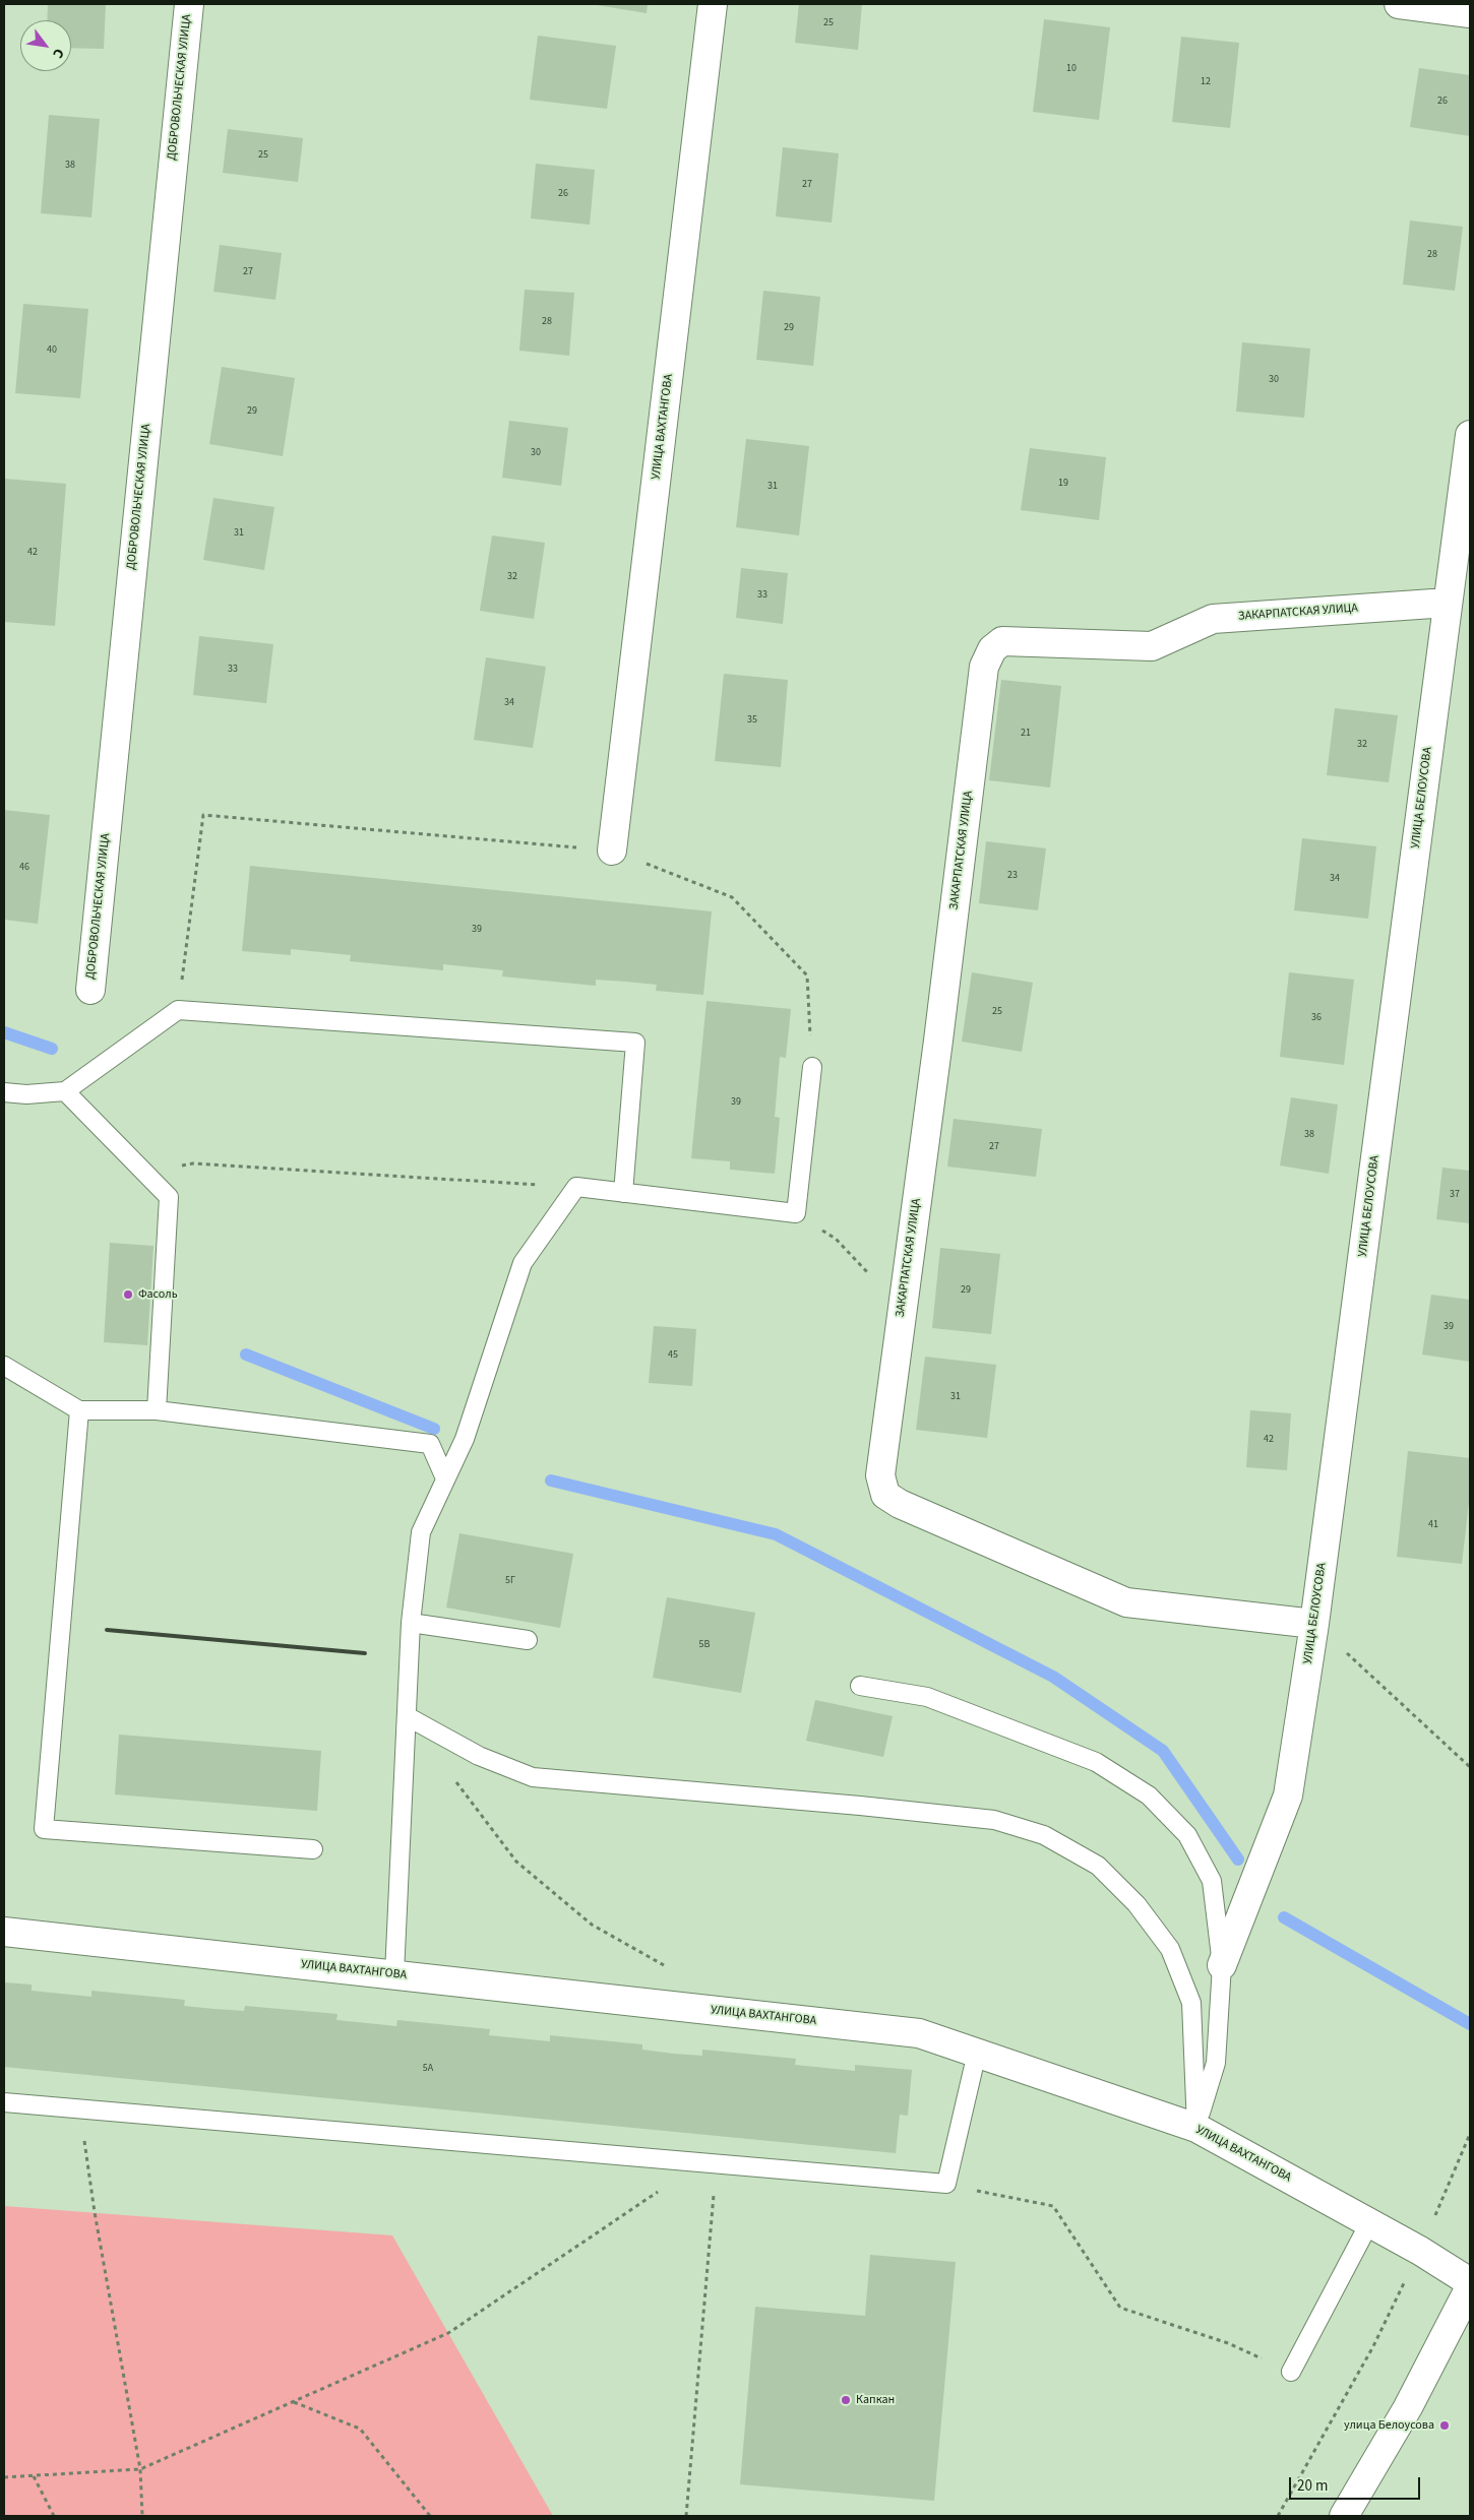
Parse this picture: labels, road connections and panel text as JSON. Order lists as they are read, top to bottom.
{
  "streets": {
    "street": [
      "ДОБРОВОЛЬЧЕСКАЯ УЛИЦА",
      "УЛИЦА ВАХТАНГОВА",
      "ЗАКАРПАТСКАЯ УЛИЦА",
      "УЛИЦА БЕЛОУСОВА"
    ]
  },
  "crossings": [
    ["ЗАКАРПАТСКАЯ УЛИЦА", "УЛИЦА БЕЛОУСОВА"]
  ],
  "places": ["Фасоль", "Капкан", "улица Белоусова"],
  "house_numbers": [
    "25",
    "10",
    "12",
    "26",
    "25",
    "38",
    "27",
    "26",
    "28",
    "27",
    "28",
    "29",
    "40",
    "30",
    "29",
    "30",
    "19",
    "31",
    "31",
    "42",
    "32",
    "33",
    "33",
    "34",
    "35",
    "21",
    "32",
    "46",
    "23",
    "34",
    "39",
    "25",
    "36",
    "39",
    "38",
    "27",
    "37",
    "29",
    "39",
    "45",
    "31",
    "42",
    "41",
    "5Г",
    "5В",
    "5А"
  ],
  "scale_bar": "20 m",
  "north": "bottom right"
}
